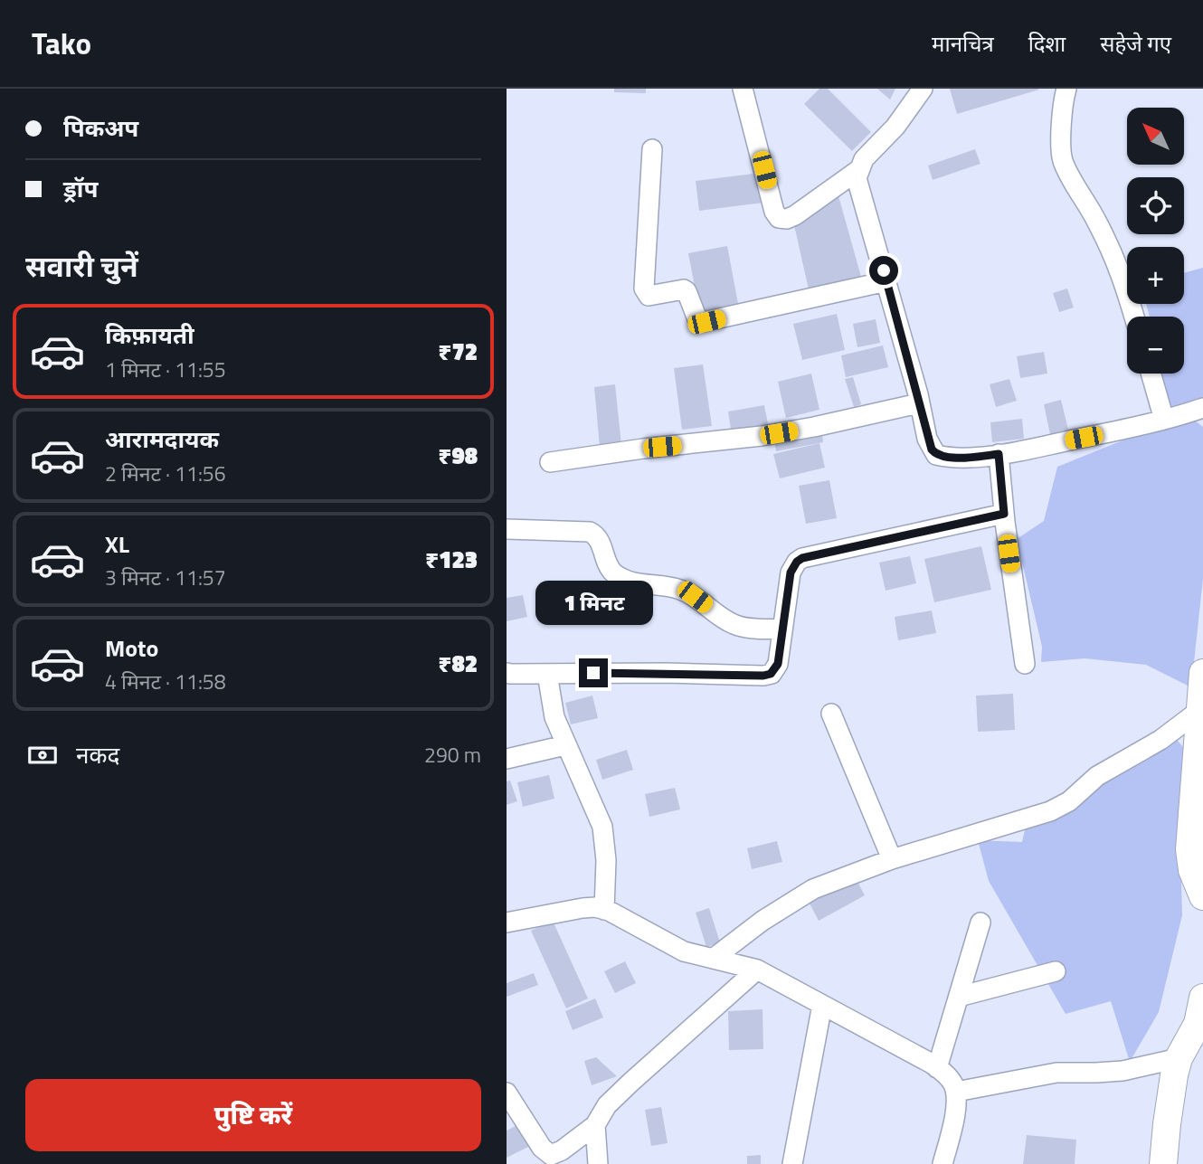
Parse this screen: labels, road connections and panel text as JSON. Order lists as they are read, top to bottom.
{
  "north": "top left",
  "page": {
    "header": "Tako",
    "nav": ["मानचित्र", "दिशा", "सहेजे गए"],
    "banner": ["पिकअप", "ड्रॉप"],
    "map_buttons": ["+", "−"],
    "heading": "सवारी चुनें",
    "list": [
      {
        "name": "किफ़ायती",
        "note": "1 मिनट · 11:55",
        "value": "₹72"
      },
      {
        "name": "आरामदायक",
        "note": "2 मिनट · 11:56",
        "value": "₹98"
      },
      {
        "name": "XL",
        "note": "3 मिनट · 11:57",
        "value": "₹123"
      },
      {
        "name": "Moto",
        "note": "4 मिनट · 11:58",
        "value": "₹82"
      }
    ],
    "bubble": "1 मिनट",
    "pay": ["नकद", "290 m"],
    "buttons": "पुष्टि करें"
  }
}
